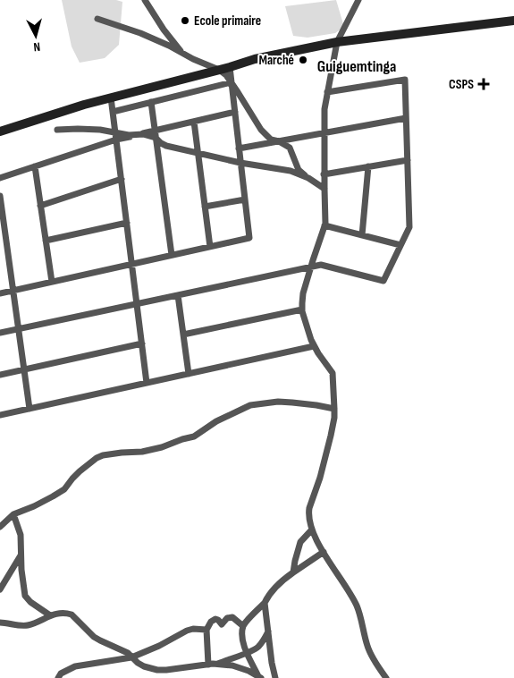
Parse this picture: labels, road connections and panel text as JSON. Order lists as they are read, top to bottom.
{
  "districts": ["Guiguemtinga"],
  "places": {
    "other": ["Ecole primaire", "Marché"],
    "health": ["CSPS"]
  },
  "north": "bottom"
}
